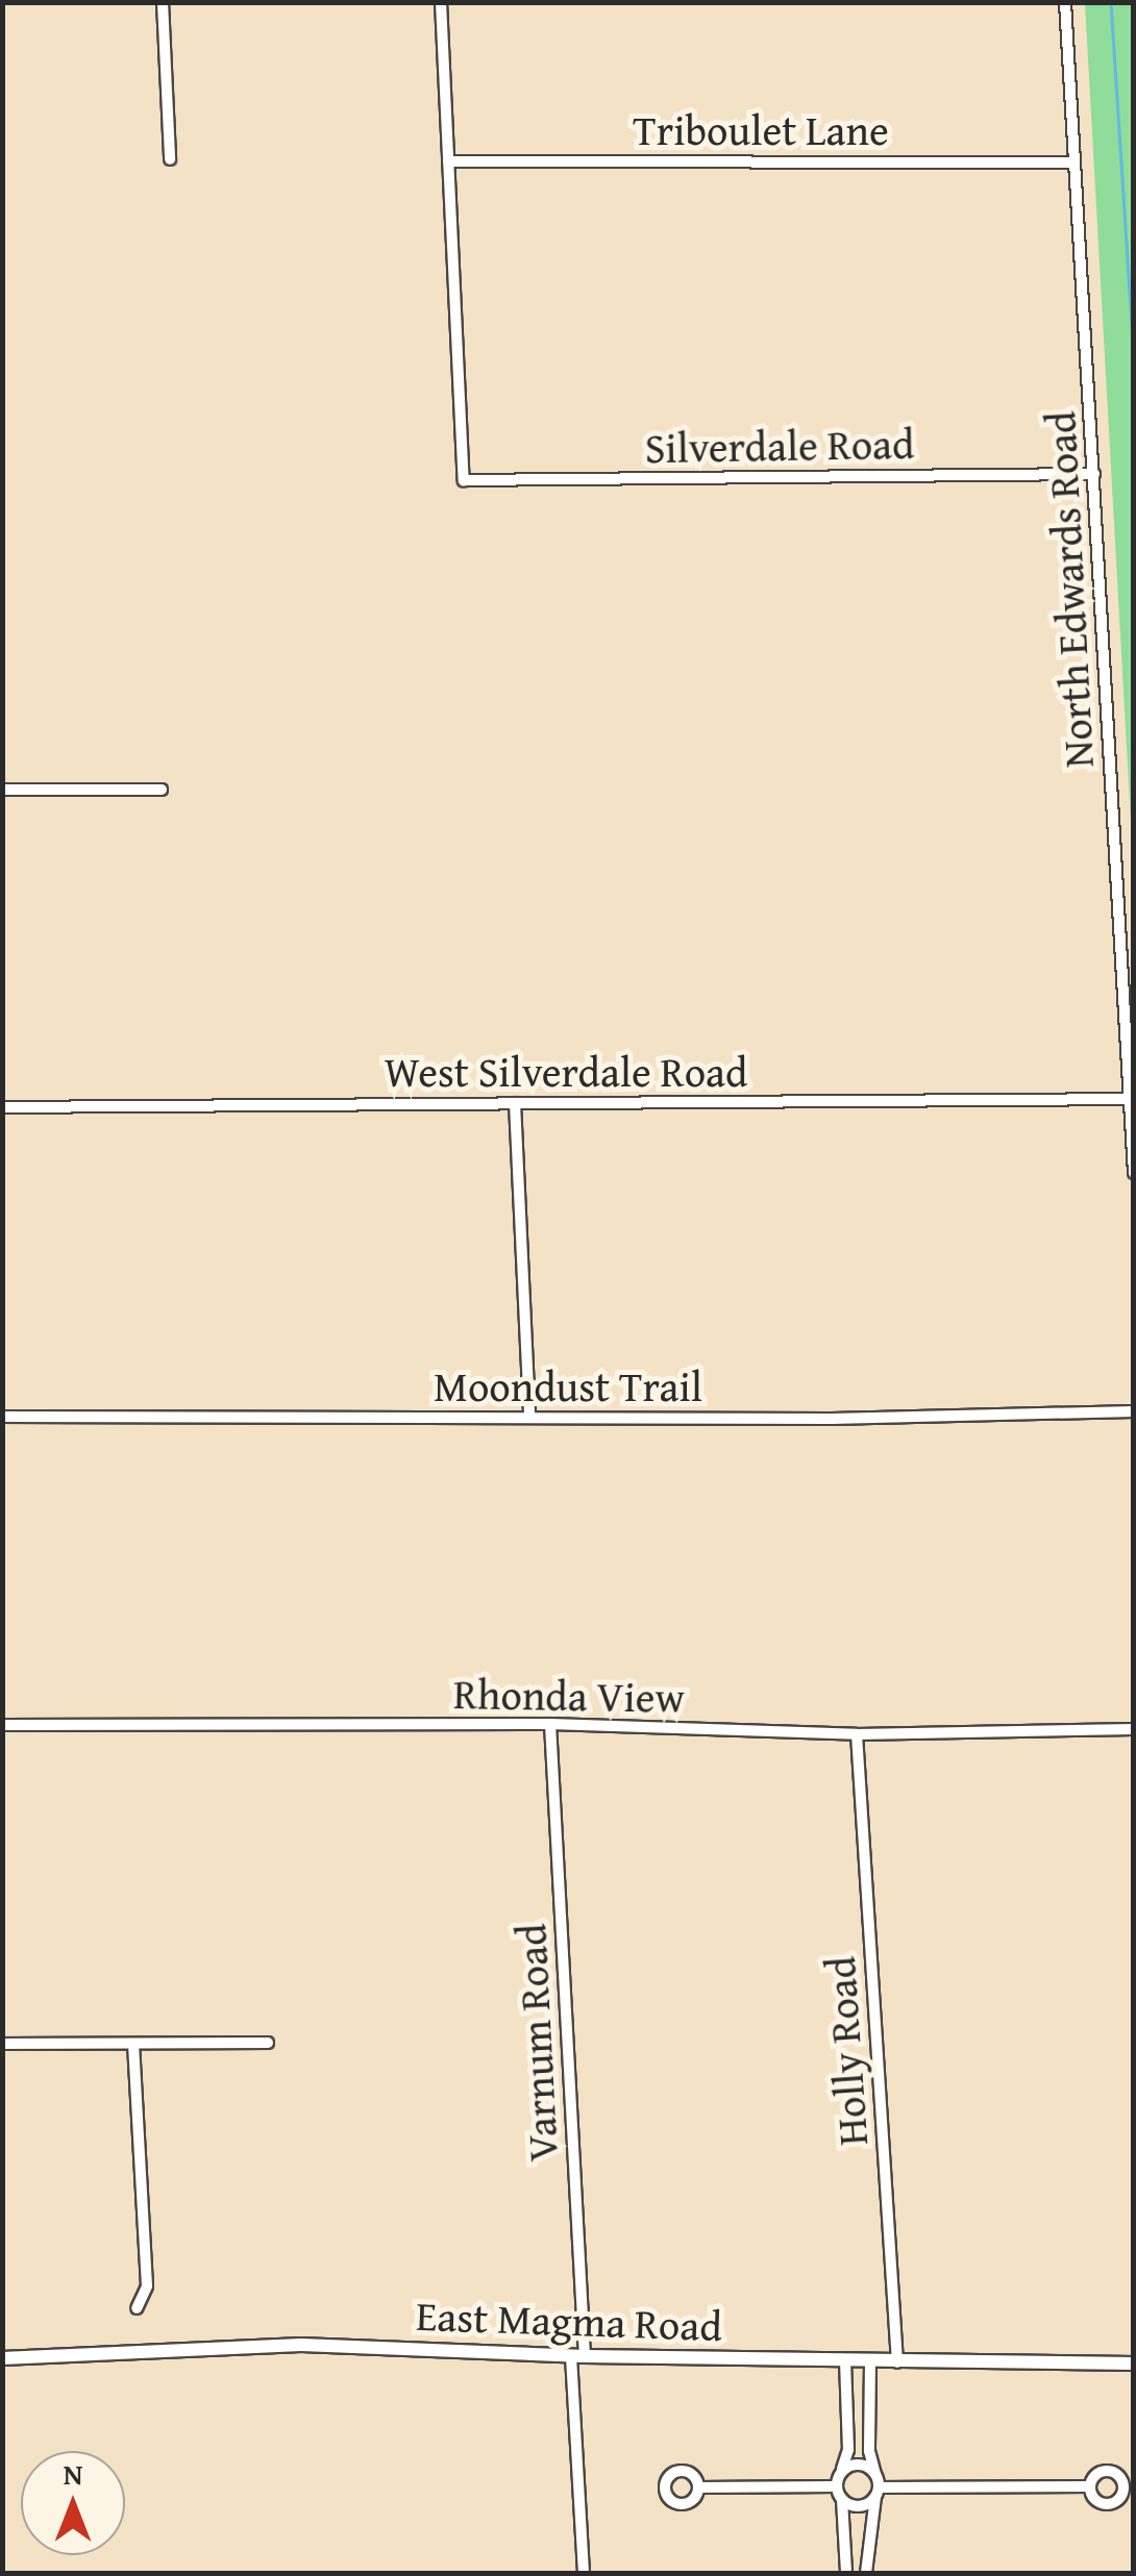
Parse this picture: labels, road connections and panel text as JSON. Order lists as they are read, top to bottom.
{
  "streets": {
    "street": [
      "Triboulet Lane",
      "Silverdale Road",
      "North Edwards Road",
      "West Silverdale Road",
      "Moondust Trail",
      "Rhonda View",
      "Varnum Road",
      "Holly Road",
      "East Magma Road"
    ]
  },
  "crossings": [
    ["Triboulet Lane", "Silverdale Road"],
    ["Triboulet Lane", "North Edwards Road"],
    ["Silverdale Road", "North Edwards Road"],
    ["North Edwards Road", "West Silverdale Road"],
    ["Rhonda View", "Varnum Road"],
    ["Rhonda View", "Holly Road"],
    ["Varnum Road", "East Magma Road"],
    ["Holly Road", "East Magma Road"]
  ],
  "north": "top"
}
